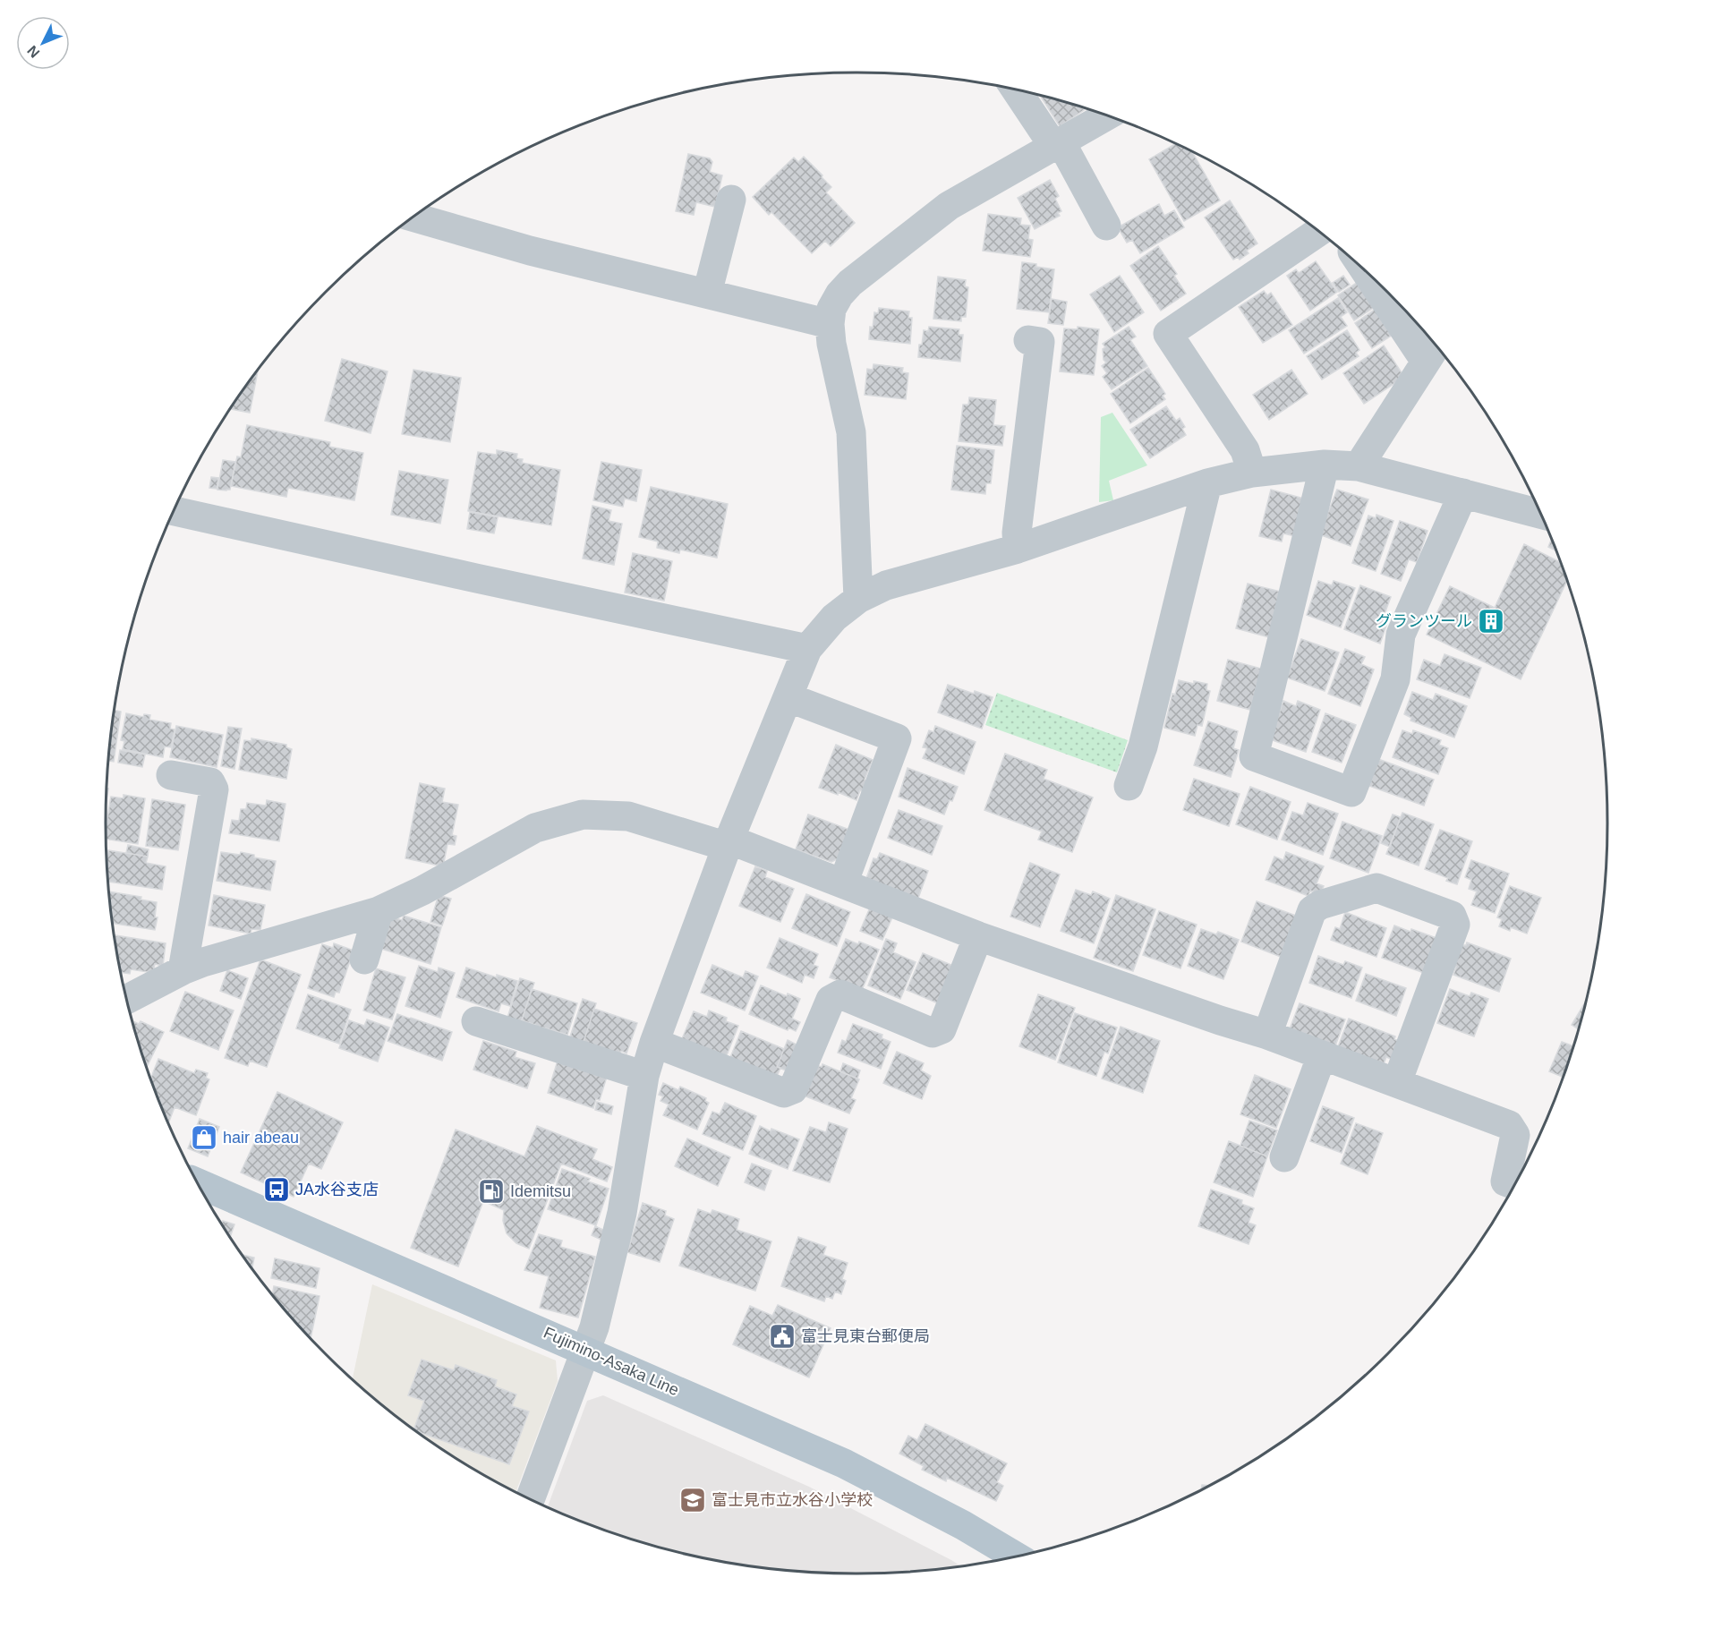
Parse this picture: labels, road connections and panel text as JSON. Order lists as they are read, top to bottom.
{
  "streets": {
    "main road": ["Fujimino-Asaka Line"]
  },
  "places": {
    "building": ["グランツール"],
    "shop": ["hair abeau"],
    "bus stop": ["JA水谷支店"],
    "fuel station": ["Idemitsu"],
    "public building": ["富士見東台郵便局"],
    "school or university": ["富士見市立水谷小学校"]
  },
  "north": "bottom left"
}
